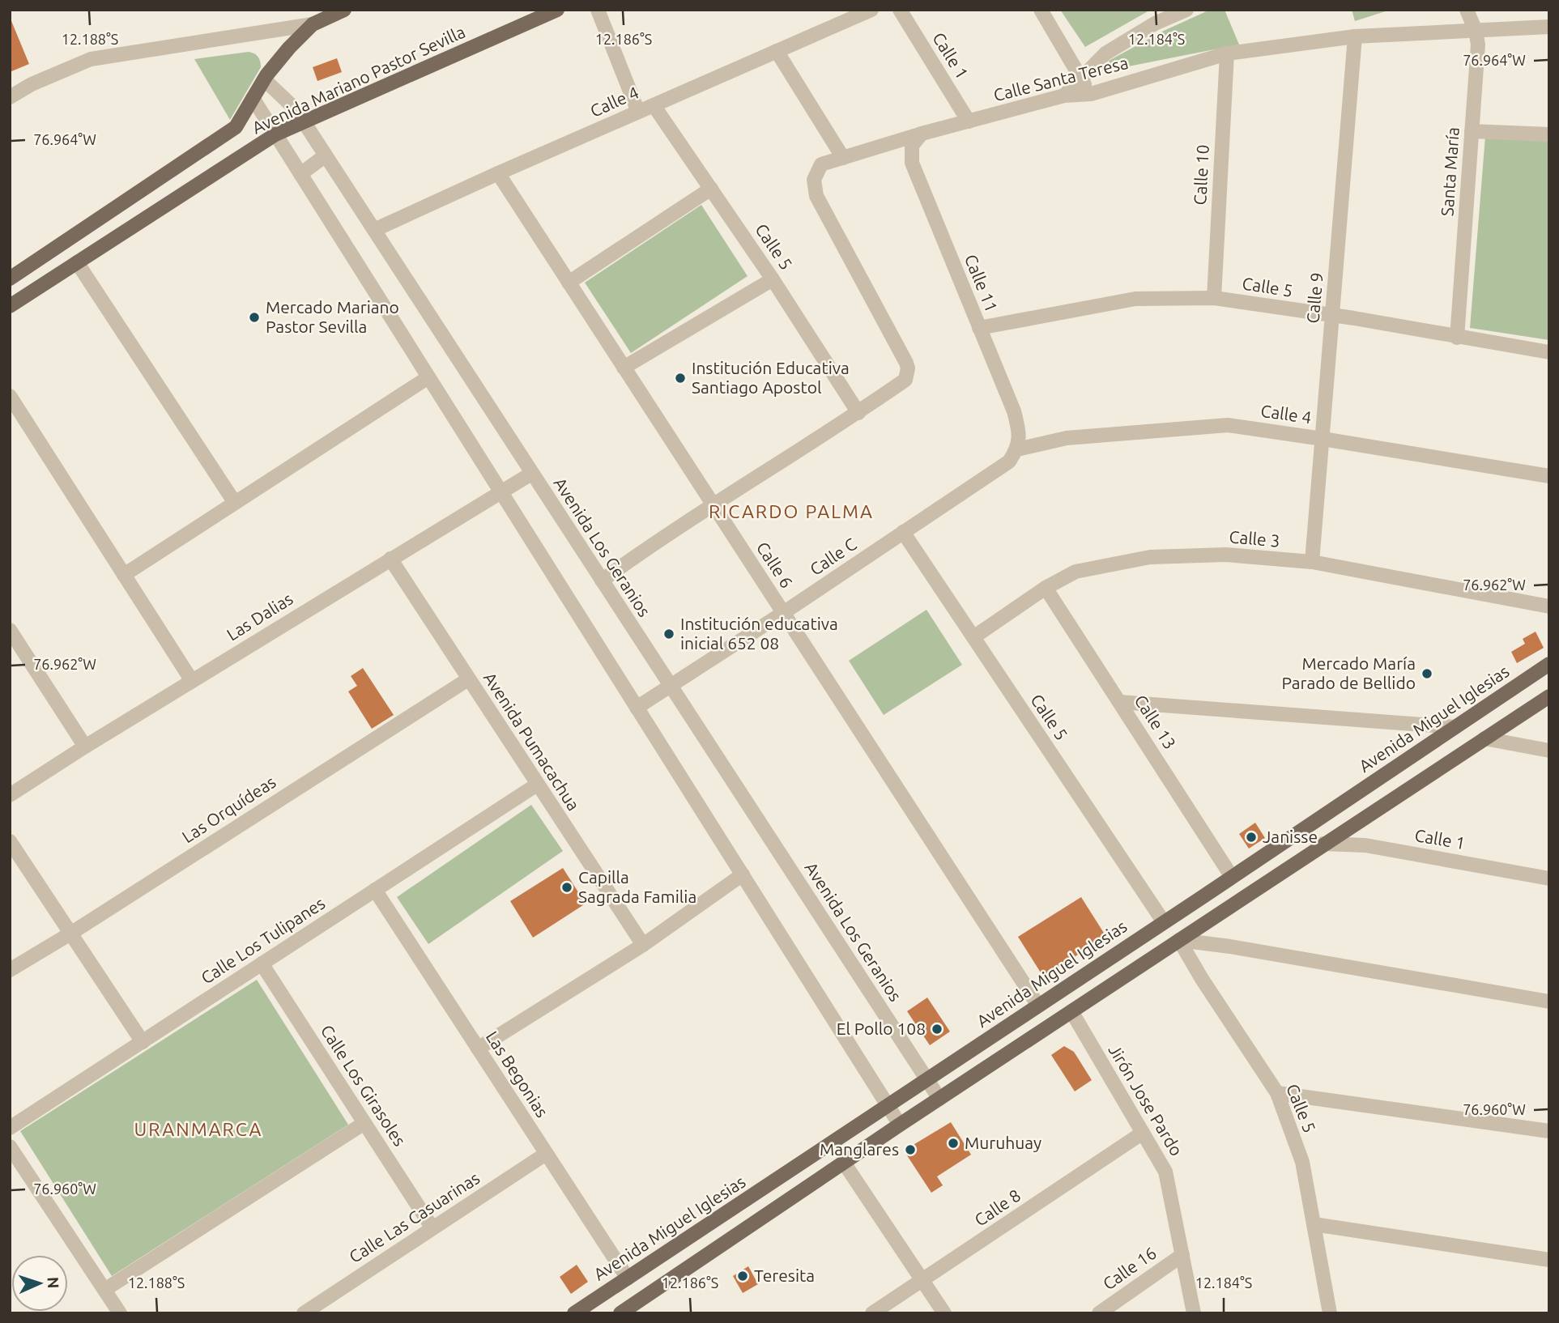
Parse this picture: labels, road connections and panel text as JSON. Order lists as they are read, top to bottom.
{
  "streets": {
    "main road": ["Avenida Mariano Pastor Sevilla", "Avenida Miguel Iglesias"],
    "street": [
      "Calle 1",
      "Calle Santa Teresa",
      "Calle 4",
      "Santa María",
      "Calle 10",
      "Calle 5",
      "Calle 11",
      "Calle 9",
      "Calle 3",
      "Avenida Los Geranios",
      "Calle C",
      "Calle 6",
      "Las Dalias",
      "Calle 13",
      "Avenida Pumacachua",
      "Las Orquídeas",
      "Calle Los Tulipanes",
      "Las Begonias",
      "Calle Los Girasoles",
      "Jirón Jose Pardo",
      "Calle 8",
      "Calle Las Casuarinas",
      "Calle 16"
    ]
  },
  "crossings": [
    ["Calle 1", "Calle Santa Teresa"],
    ["Calle Santa Teresa", "Santa María"],
    ["Calle Santa Teresa", "Calle 10"],
    ["Calle Santa Teresa", "Calle 5"],
    ["Calle Santa Teresa", "Calle 11"],
    ["Calle Santa Teresa", "Calle 9"],
    ["Avenida Mariano Pastor Sevilla", "Avenida Los Geranios"],
    ["Calle 4", "Calle 5"],
    ["Calle 4", "Calle 11"],
    ["Calle 4", "Calle 9"],
    ["Calle 4", "Avenida Los Geranios"],
    ["Calle 4", "Calle C"],
    ["Calle 4", "Calle 6"],
    ["Santa María", "Calle 5"],
    ["Calle 10", "Calle 5"],
    ["Calle 5", "Calle 11"],
    ["Calle 5", "Calle 9"],
    ["Calle 5", "Calle 3"],
    ["Calle 5", "Calle C"],
    ["Calle 5", "Avenida Miguel Iglesias"],
    ["Calle 11", "Calle C"],
    ["Calle 9", "Calle 3"],
    ["Calle 3", "Calle 13"],
    ["Avenida Los Geranios", "Calle C"],
    ["Avenida Los Geranios", "Las Dalias"],
    ["Avenida Los Geranios", "Avenida Miguel Iglesias"],
    ["Calle C", "Calle 6"],
    ["Calle 6", "Avenida Miguel Iglesias"],
    ["Las Dalias", "Avenida Pumacachua"],
    ["Avenida Miguel Iglesias", "Calle 13"],
    ["Avenida Miguel Iglesias", "Las Begonias"],
    ["Avenida Pumacachua", "Las Orquídeas"],
    ["Avenida Pumacachua", "Calle Los Tulipanes"],
    ["Calle Los Tulipanes", "Las Begonias"],
    ["Calle Los Tulipanes", "Calle Los Girasoles"],
    ["Las Begonias", "Calle Las Casuarinas"],
    ["Calle Los Girasoles", "Calle Las Casuarinas"],
    ["Jirón Jose Pardo", "Calle 8"],
    ["Jirón Jose Pardo", "Calle 16"]
  ],
  "districts": ["RICARDO PALMA", "URANMARCA"],
  "places": [
    "Mercado Mariano Pastor Sevilla",
    "Institución Educativa Santiago Apostol",
    "Institución educativa inicial 652 08",
    "Mercado María Parado de Bellido",
    "Janisse",
    "Capilla Sagrada Familia",
    "El Pollo 108",
    "Muruhuay",
    "Manglares",
    "Teresita"
  ],
  "north": "right",
  "coordinates": [
    "12.188°S",
    "12.186°S",
    "12.184°S",
    "76.964°W",
    "76.962°W",
    "76.960°W"
  ]
}
